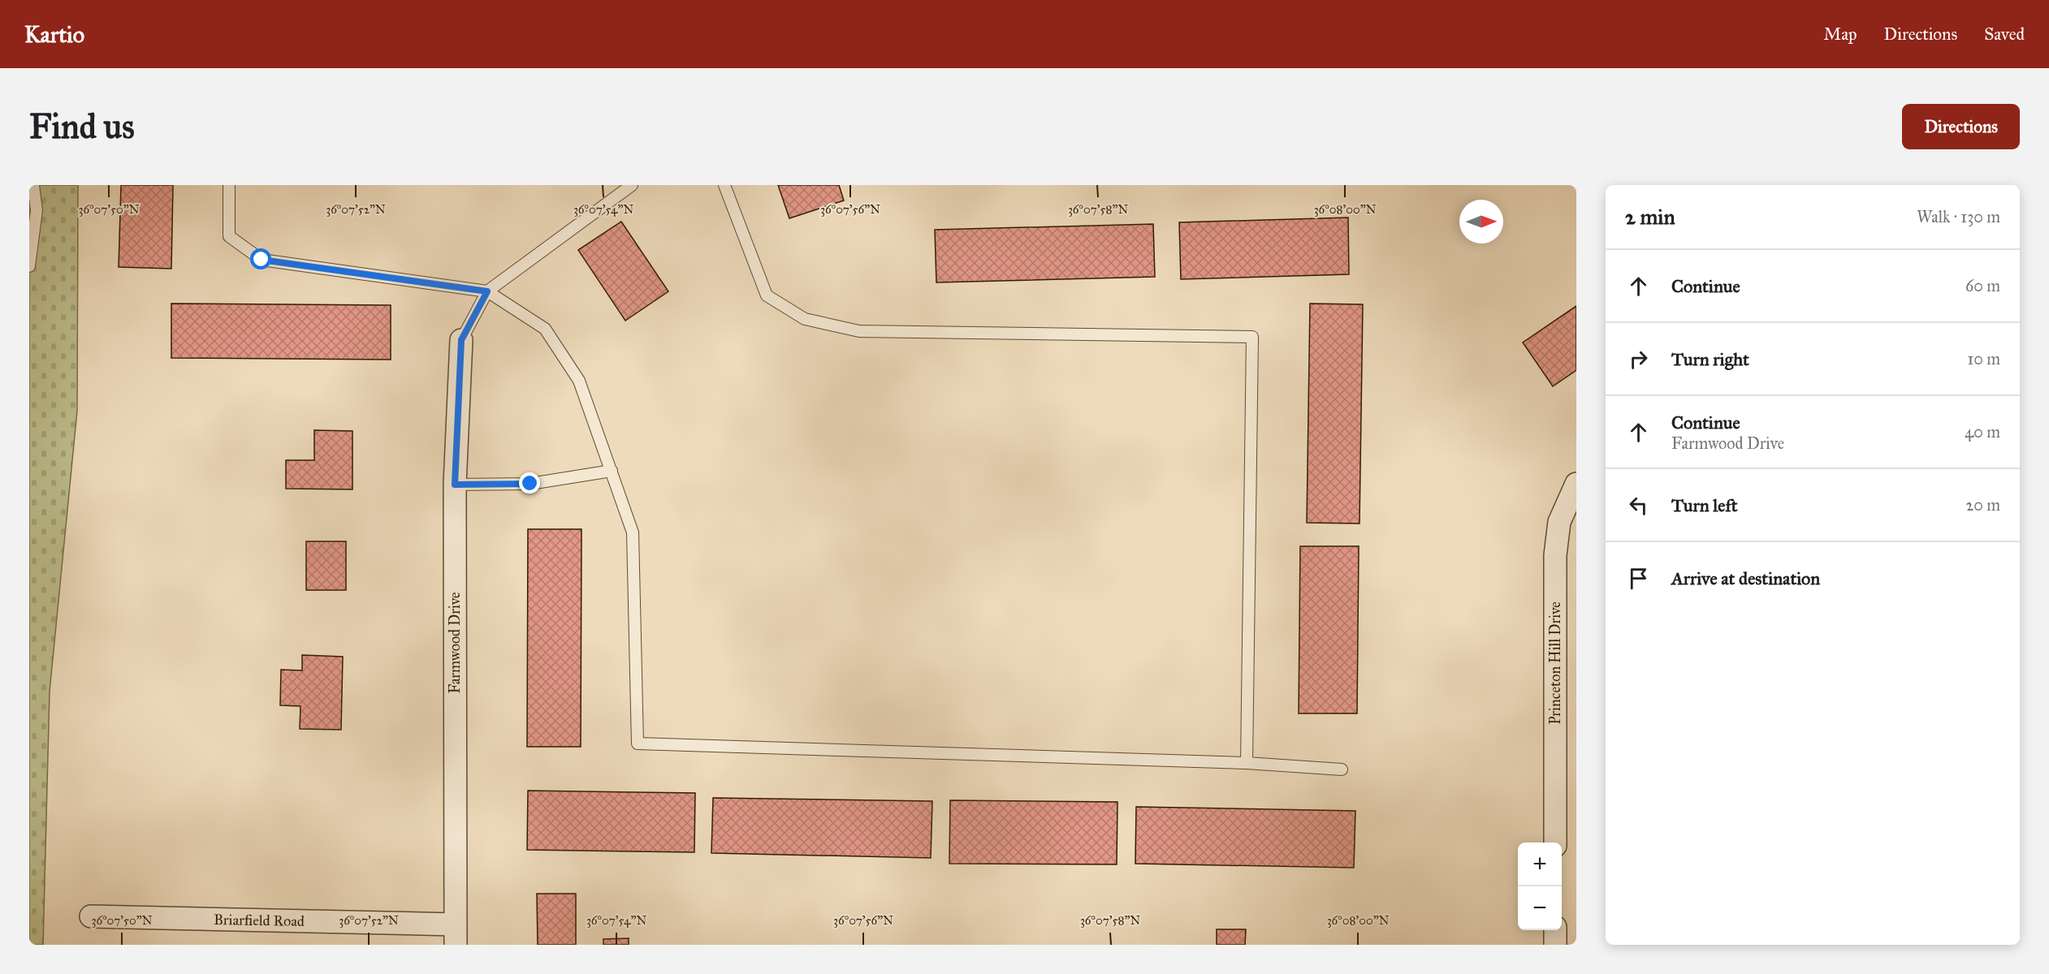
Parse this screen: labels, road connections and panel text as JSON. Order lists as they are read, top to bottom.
{
  "streets": {
    "street": ["Farmwood Drive", "Princeton Hill Drive", "Briarfield Road"]
  },
  "crossings": [
    ["Farmwood Drive", "Briarfield Road"]
  ],
  "north": "right",
  "page": {
    "header": "Kartio",
    "nav": ["Map", "Directions", "Saved"],
    "buttons": "Directions",
    "title": "Find us",
    "heading": ["2 min", "Walk · 130 m"],
    "list": [
      ["Continue", "60 m"],
      ["Turn right", "10 m"],
      ["Continue", "Farmwood Drive", "40 m"],
      ["Turn left", "20 m"],
      "Arrive at destination"
    ],
    "map_buttons": ["+", "−"]
  },
  "coordinates": [
    "36°07'50\"N",
    "36°07'52\"N",
    "36°07'54\"N",
    "36°07'56\"N",
    "36°07'58\"N",
    "36°08'00\"N"
  ]
}
